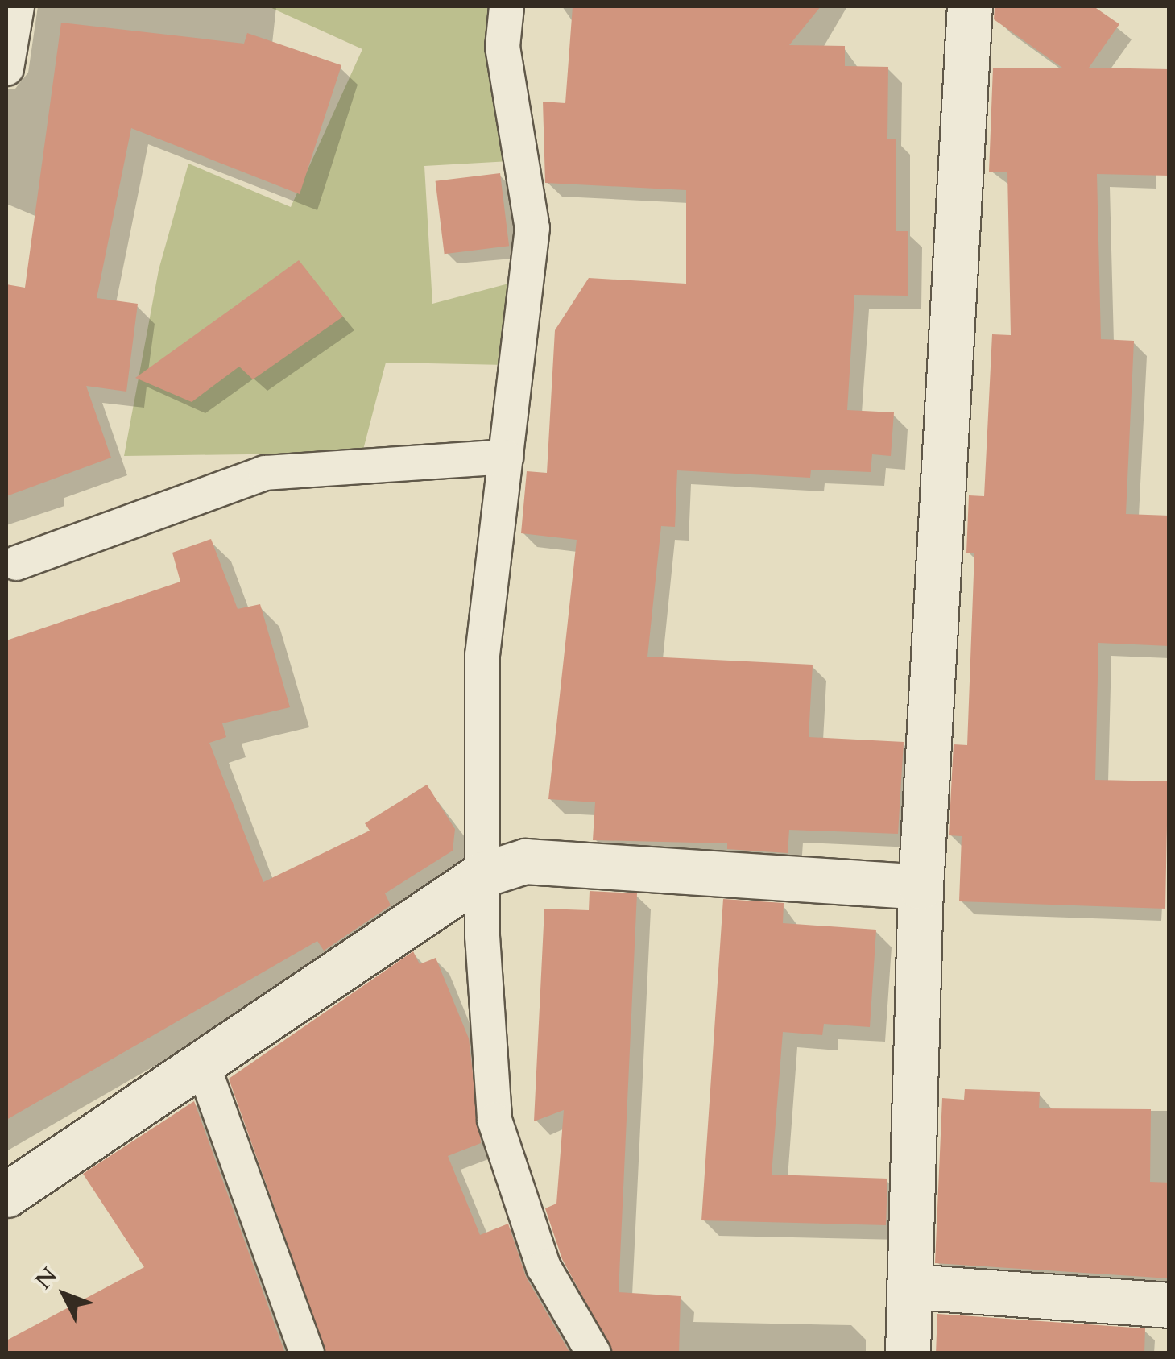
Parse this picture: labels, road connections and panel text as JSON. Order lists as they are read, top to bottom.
{
  "north": "top left"
}
